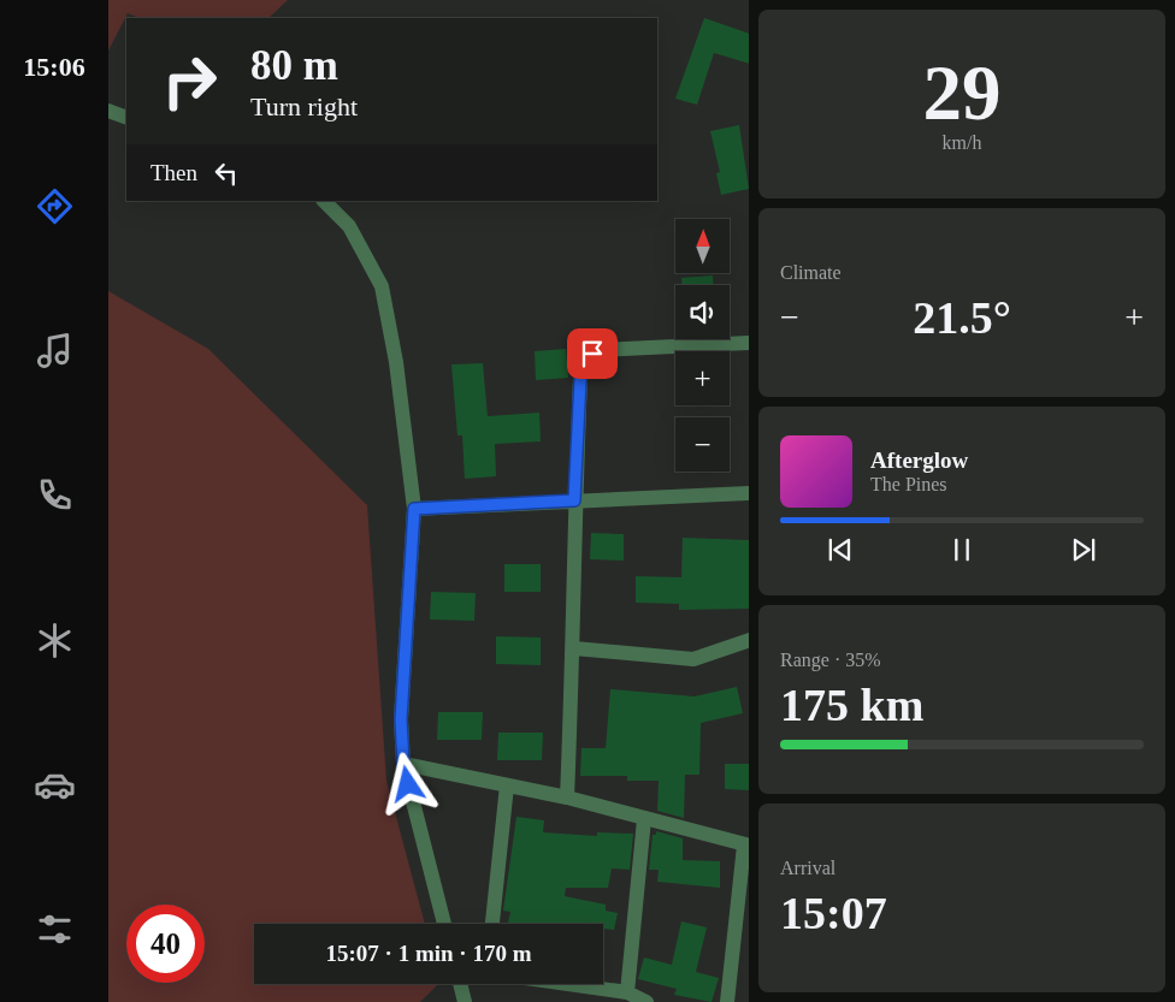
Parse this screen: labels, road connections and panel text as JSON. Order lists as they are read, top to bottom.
{
  "north": "top",
  "page": {
    "tabs": "15:06",
    "tile": [
      ["29", "km/h"],
      "Climate",
      ["Range · 35%", "175 km"],
      ["Arrival", "15:07"]
    ],
    "turn": ["80 m", "Turn right"],
    "then": "Then",
    "map_buttons": ["+", "−"],
    "heat": ["−", "21.5°", "+"],
    "song": ["Afterglow", "The Pines"],
    "limit": "40",
    "trip": "15:07 · 1 min · 170 m"
  }
}
